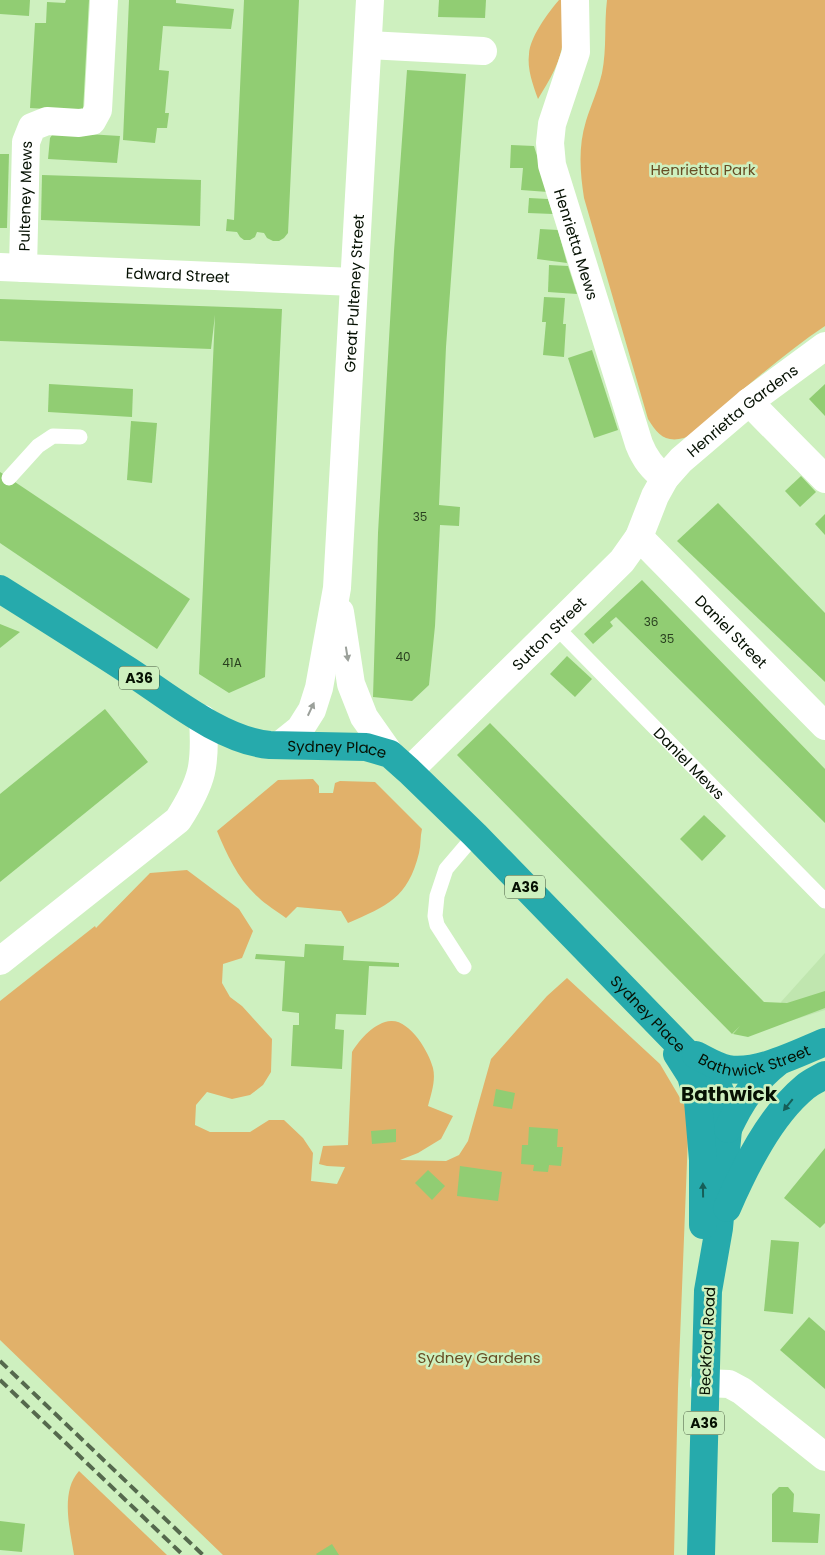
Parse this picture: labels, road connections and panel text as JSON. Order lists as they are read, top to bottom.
{
  "streets": {
    "highway": [
      "A36",
      "Sydney Place",
      "Bathwick Street",
      "Beckford Road"
    ],
    "street": [
      "Pulteney Mews",
      "Henrietta Mews",
      "Edward Street",
      "Great Pulteney Street",
      "Henrietta Gardens",
      "Daniel Street",
      "Sutton Street"
    ],
    "lane": ["Daniel Mews"]
  },
  "crossings": [
    ["Pulteney Mews", "Edward Street"],
    ["Henrietta Mews", "Henrietta Gardens"],
    ["Henrietta Mews", "Sutton Street"],
    ["Edward Street", "Great Pulteney Street"],
    ["Great Pulteney Street", "Sutton Street"],
    ["Great Pulteney Street", "Sydney Place"],
    ["Henrietta Gardens", "Sutton Street"],
    ["Daniel Street", "Sutton Street"],
    ["Sutton Street", "Sydney Place"],
    ["Sutton Street", "Daniel Mews"],
    ["A36", "Sydney Place"],
    ["A36", "Bathwick Street"],
    ["A36", "Beckford Road"],
    ["Sydney Place", "Bathwick Street"],
    ["Sydney Place", "Beckford Road"]
  ],
  "districts": ["Bathwick"],
  "parks": ["Henrietta Park", "Sydney Gardens"],
  "house_numbers": [
    "35",
    "36",
    "35",
    "40",
    "41A"
  ]
}
